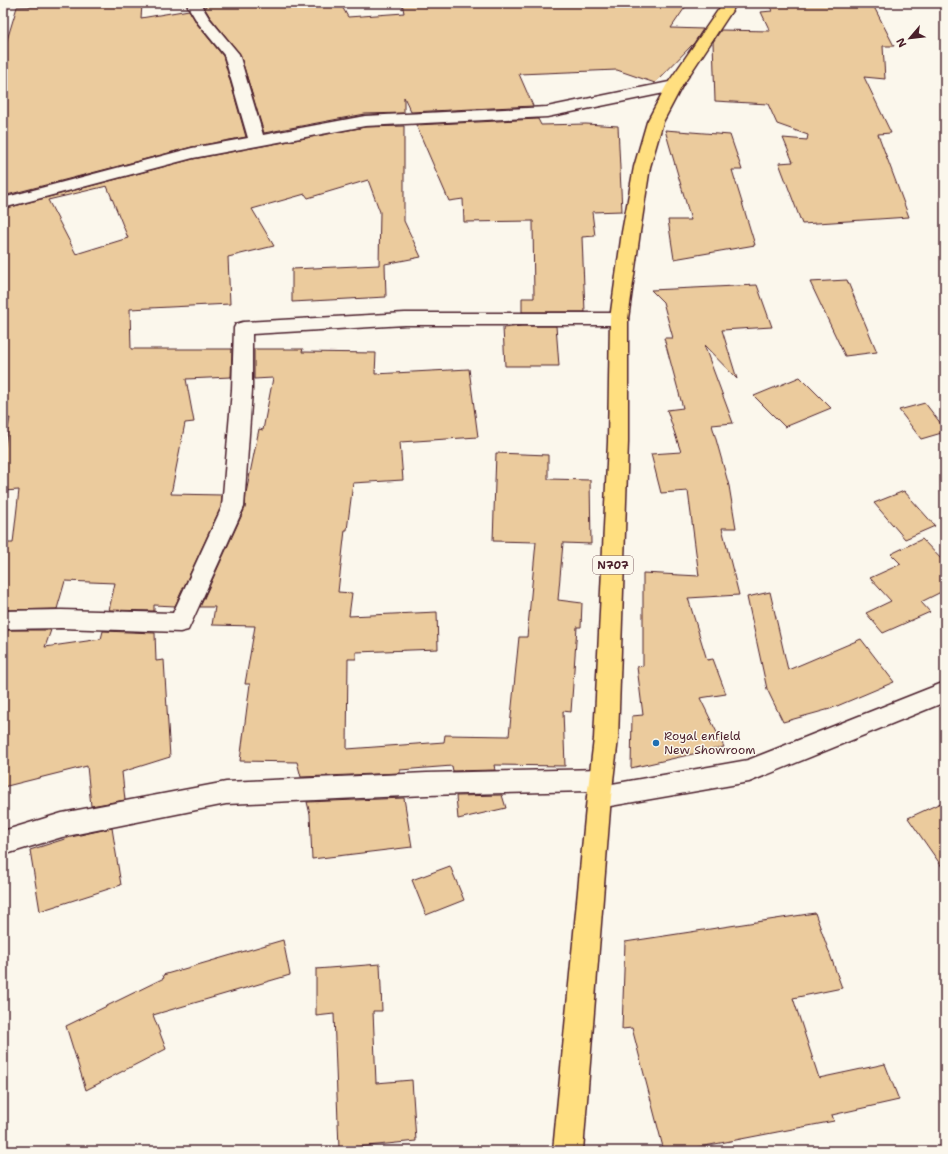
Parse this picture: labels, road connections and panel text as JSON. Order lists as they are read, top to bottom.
{
  "streets": {
    "highway": ["N707"]
  },
  "places": ["Royal enfield New Showroom"],
  "north": "bottom left"
}
